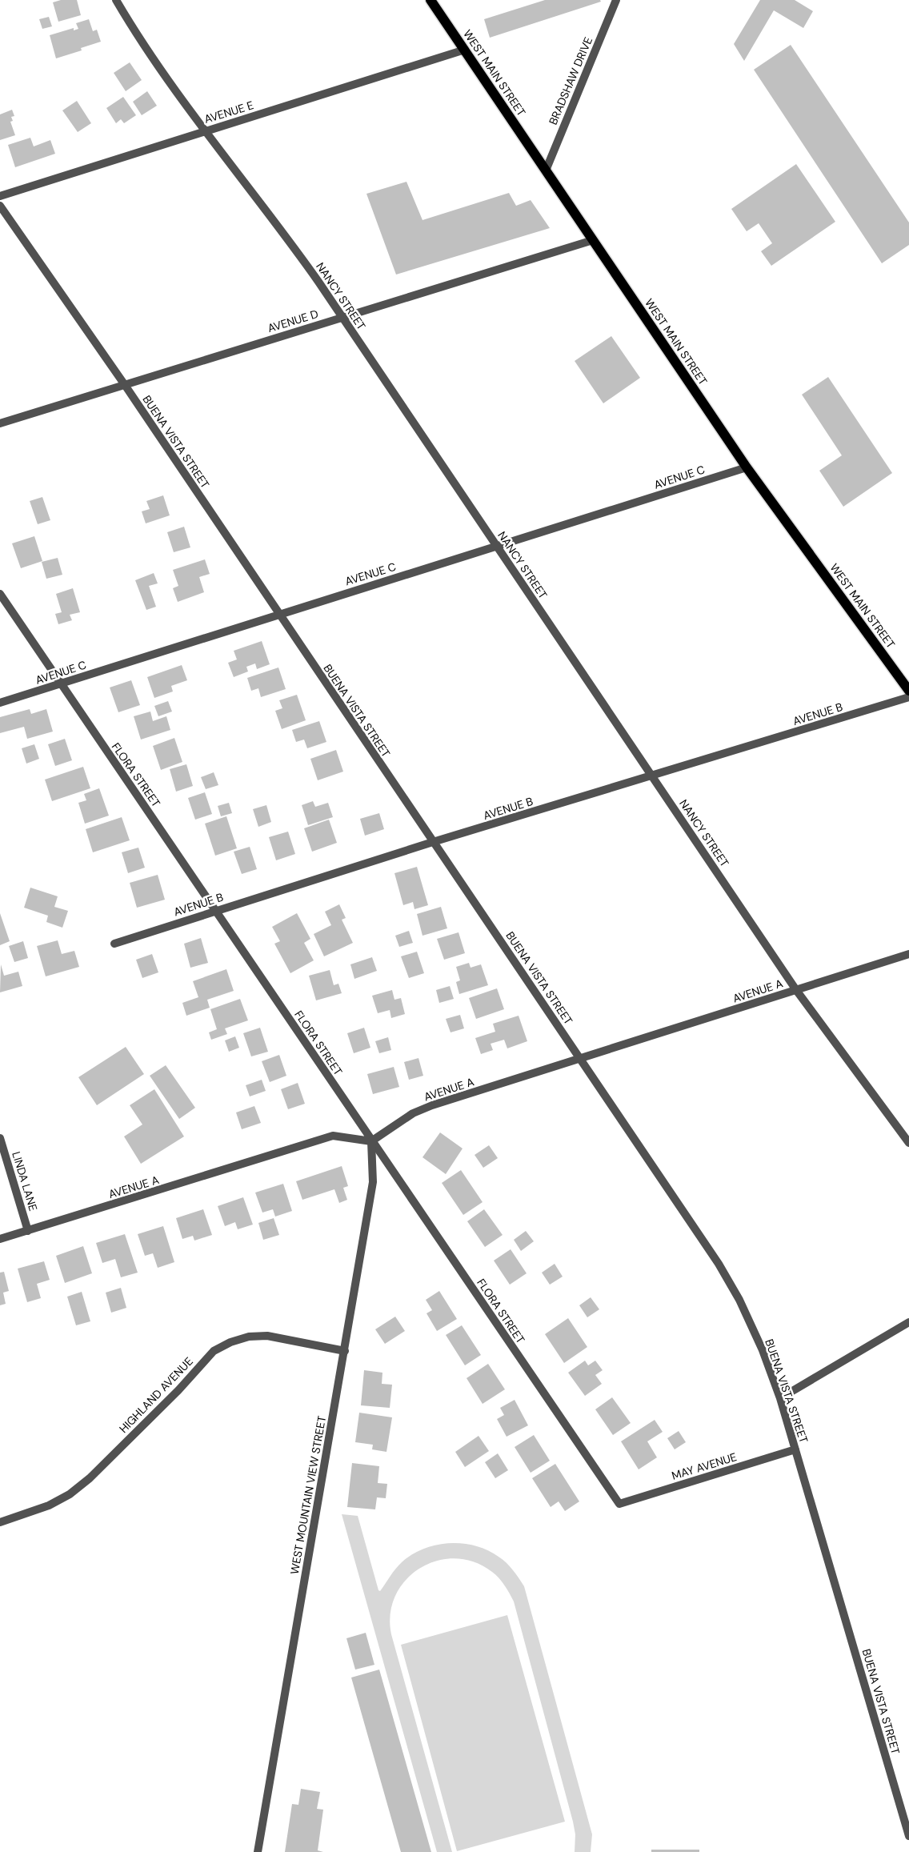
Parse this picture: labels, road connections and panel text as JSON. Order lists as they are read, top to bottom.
{
  "streets": {
    "main road": ["WEST MAIN STREET"],
    "street": [
      "BRADSHAW DRIVE",
      "AVENUE E",
      "NANCY STREET",
      "AVENUE D",
      "BUENA VISTA STREET",
      "AVENUE C",
      "AVENUE B",
      "FLORA STREET",
      "AVENUE A",
      "LINDA LANE",
      "HIGHLAND AVENUE",
      "MAY AVENUE",
      "WEST MOUNTAIN VIEW STREET"
    ]
  },
  "crossings": [
    ["WEST MAIN STREET", "BRADSHAW DRIVE"],
    ["WEST MAIN STREET", "AVENUE E"],
    ["WEST MAIN STREET", "AVENUE D"],
    ["WEST MAIN STREET", "AVENUE C"],
    ["AVENUE E", "NANCY STREET"],
    ["NANCY STREET", "AVENUE D"],
    ["NANCY STREET", "AVENUE C"],
    ["NANCY STREET", "AVENUE B"],
    ["NANCY STREET", "AVENUE A"],
    ["AVENUE D", "BUENA VISTA STREET"],
    ["BUENA VISTA STREET", "AVENUE C"],
    ["BUENA VISTA STREET", "AVENUE B"],
    ["BUENA VISTA STREET", "AVENUE A"],
    ["BUENA VISTA STREET", "MAY AVENUE"],
    ["AVENUE C", "FLORA STREET"],
    ["AVENUE B", "FLORA STREET"],
    ["FLORA STREET", "AVENUE A"],
    ["FLORA STREET", "MAY AVENUE"],
    ["FLORA STREET", "WEST MOUNTAIN VIEW STREET"],
    ["AVENUE A", "LINDA LANE"],
    ["AVENUE A", "WEST MOUNTAIN VIEW STREET"],
    ["HIGHLAND AVENUE", "WEST MOUNTAIN VIEW STREET"]
  ]
}
